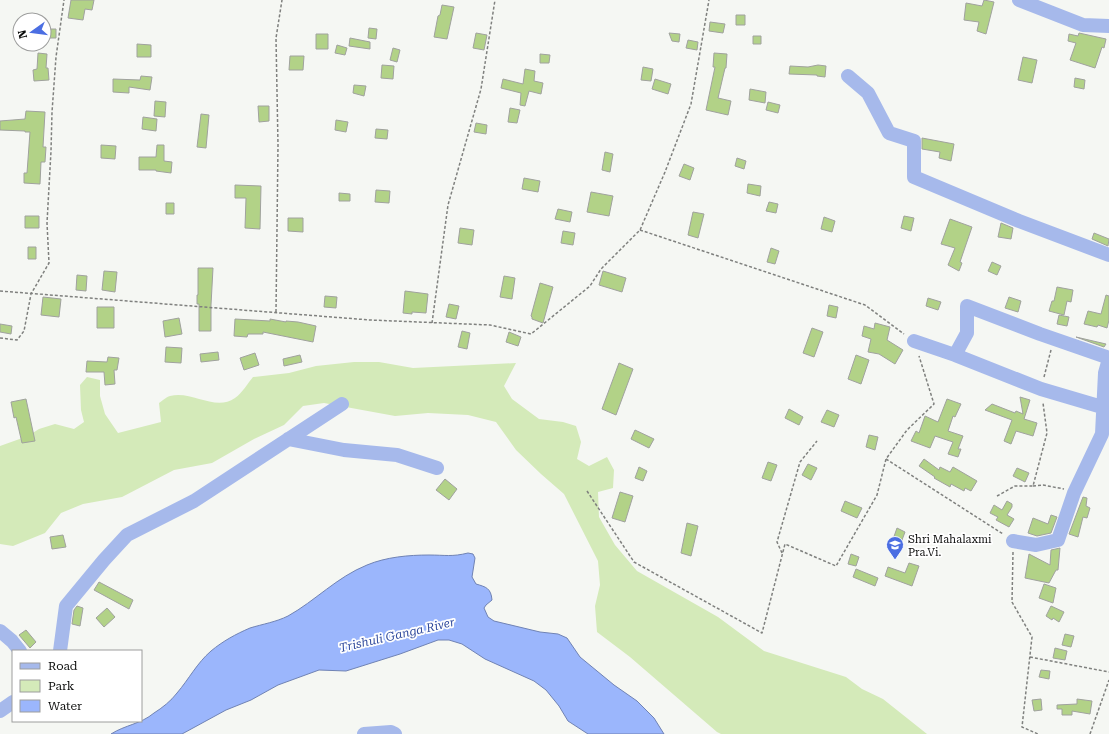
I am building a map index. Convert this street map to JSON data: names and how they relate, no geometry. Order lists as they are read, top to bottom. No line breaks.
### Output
{"water":["Trishuli Ganga River"],"places":{"school or university":["Shri Mahalaxmi Pra.Vi."]},"legend":["Road","Park","Water"],"north":"left"}
